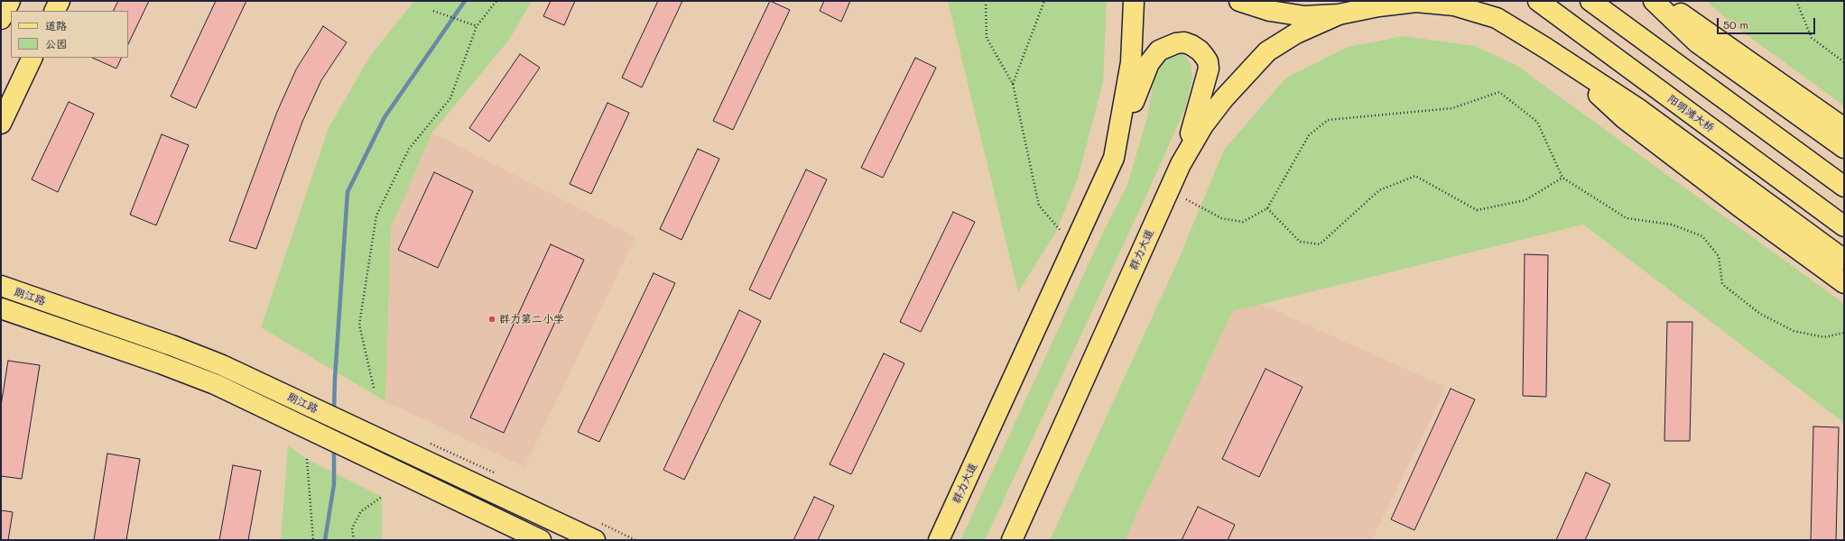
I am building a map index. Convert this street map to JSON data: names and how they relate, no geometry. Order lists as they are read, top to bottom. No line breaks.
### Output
{"streets":{"main road":["阳明滩大桥","群力大道","朗江路"]},"places":["群力第二小学"],"legend":["道路","公园"],"scale_bar":"50 m"}
